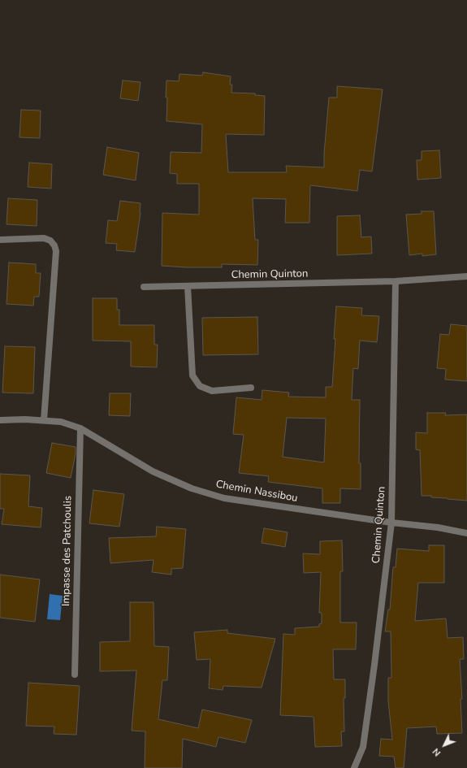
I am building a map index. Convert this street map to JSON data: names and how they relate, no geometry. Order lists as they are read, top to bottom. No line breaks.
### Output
{"streets":{"street":["Chemin Quinton","Chemin Nassibou","Impasse des Patchoulis"]},"crossings":[["Chemin Quinton","Chemin Nassibou"],["Chemin Nassibou","Impasse des Patchoulis"]],"north":"bottom left"}
